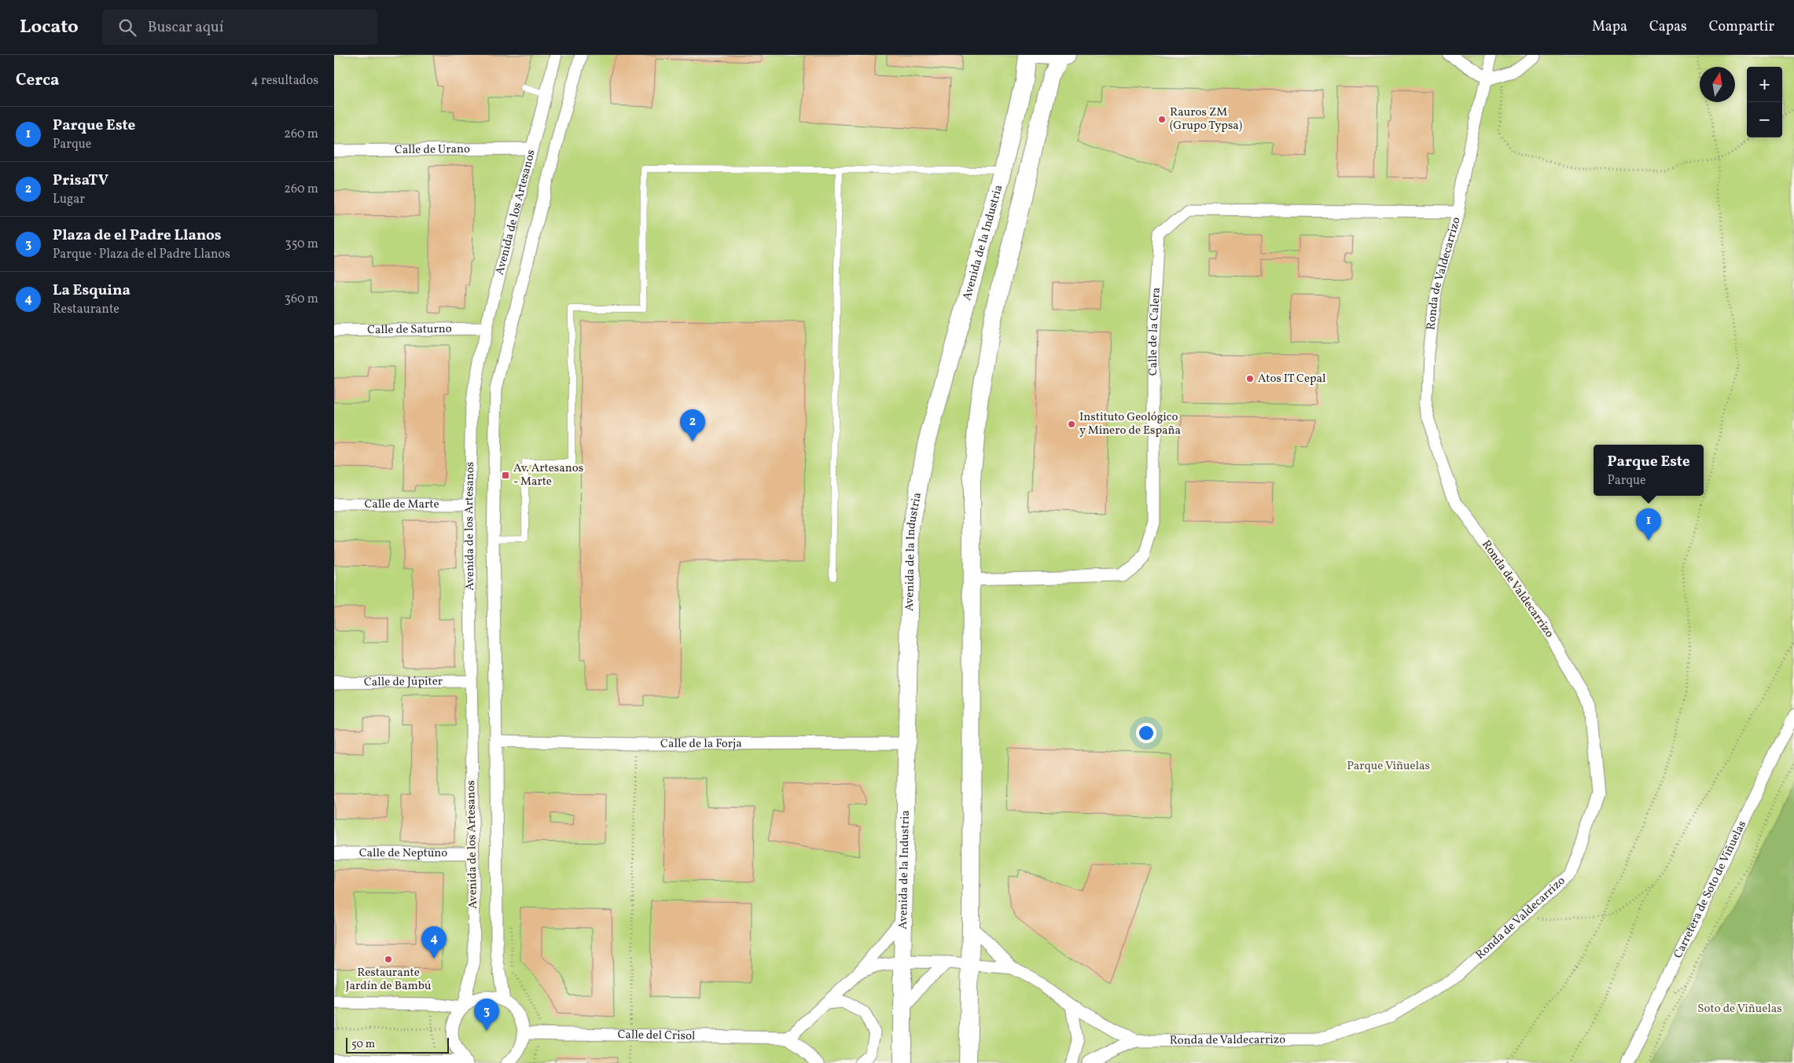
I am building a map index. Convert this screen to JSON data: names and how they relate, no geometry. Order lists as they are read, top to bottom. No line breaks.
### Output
{"streets":{"street":["Calle de Urano","Avenida de los Artesanos","Avenida de la Industria","Ronda de Valdecarrizo","Calle de Saturno","Calle de la Calera","Calle de Marte","Calle de Júpiter","Calle de la Forja","Calle de Neptuno","Carretera de Soto de Viñuelas","Calle del Crisol"]},"crossings":[["Calle de Urano","Avenida de los Artesanos"],["Avenida de los Artesanos","Calle de Saturno"],["Avenida de los Artesanos","Calle de Marte"],["Avenida de los Artesanos","Calle de Júpiter"],["Avenida de los Artesanos","Calle de la Forja"],["Avenida de los Artesanos","Calle de Neptuno"],["Avenida de la Industria","Calle de la Forja"],["Ronda de Valdecarrizo","Calle de la Calera"]],"parks":["Parque Viñuelas","Soto de Viñuelas"],"places":{"other":["Rauros ZM (Grupo Typsa)","Atos IT Cepal","Instituto Geológico y Minero de España","Restaurante Jardín de Bambú"],"transit":["Av. Artesanos - Marte"]},"scale_bar":"50 m","north":"top","page":{"header":"Locato","search":"Buscar aquí","nav":["Mapa","Capas","Compartir"],"heading":["Cerca","4 resultados"],"map_buttons":["+","−"],"list":[{"mark":"1","name":"Parque Este","note":"Parque","value":"260 m"},{"mark":"2","name":"PrisaTV","note":"Lugar","value":"260 m"},{"mark":"3","name":"Plaza de el Padre Llanos","note":"Parque · Plaza de el Padre Llanos","value":"350 m"},{"mark":"4","name":"La Esquina","note":"Restaurante","value":"360 m"}],"pins":["2","1","4","3"],"popup":["Parque Este","Parque"],"scale":"50 m"}}
